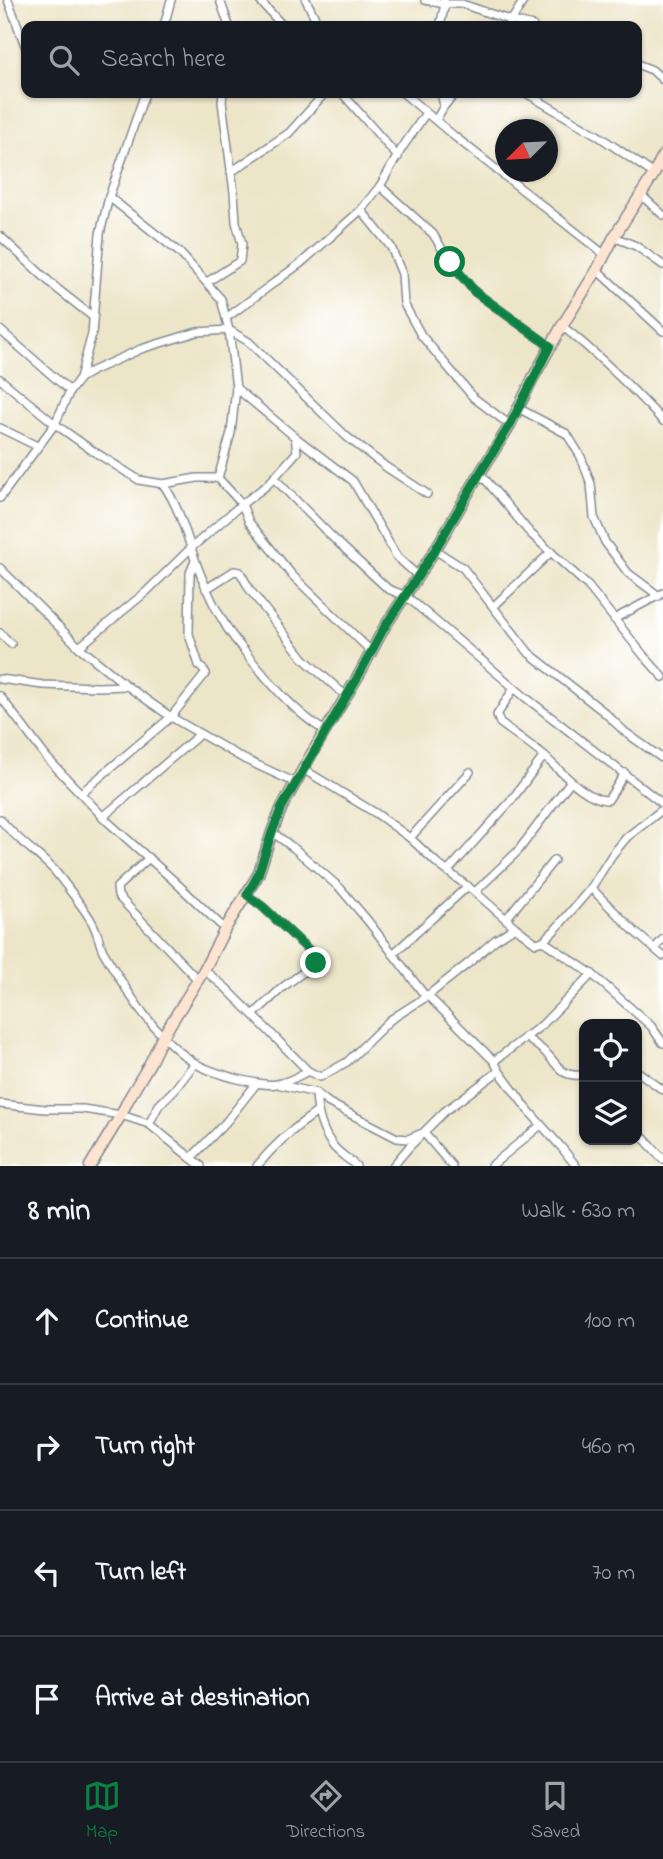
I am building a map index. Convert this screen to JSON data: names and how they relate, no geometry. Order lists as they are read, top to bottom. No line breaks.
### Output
{"north":"bottom left","page":{"search":"Search here","heading":["8 min","Walk · 630 m"],"list":[["Continue","100 m"],["Turn right","460 m"],["Turn left","70 m"],"Arrive at destination"],"nav":["Map","Directions","Saved"]}}
